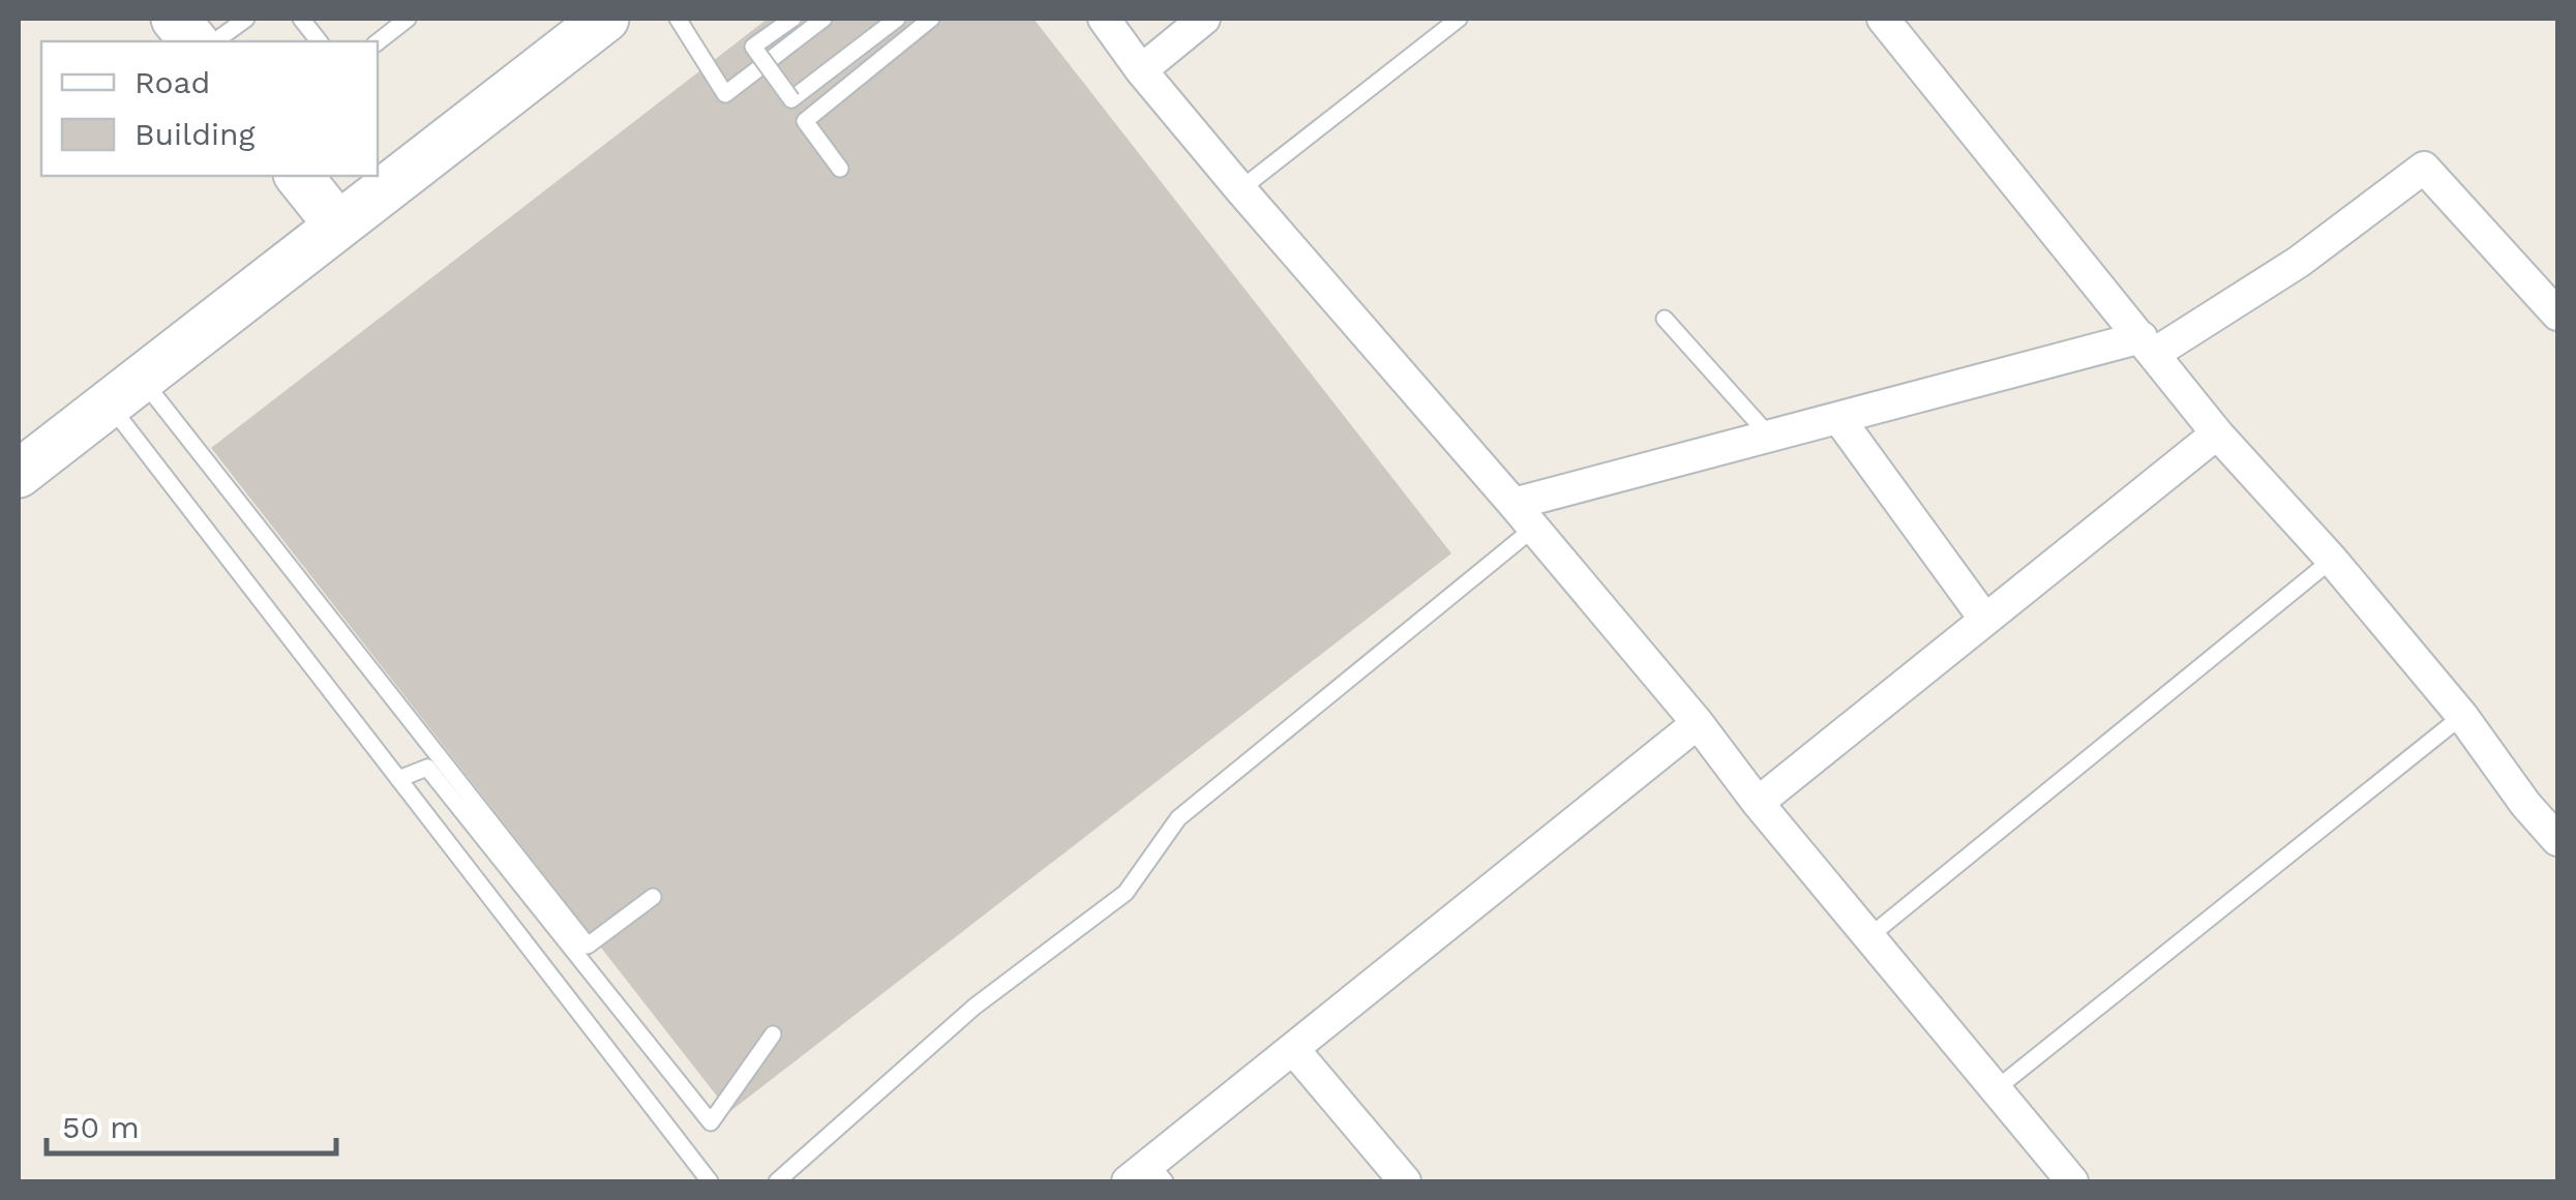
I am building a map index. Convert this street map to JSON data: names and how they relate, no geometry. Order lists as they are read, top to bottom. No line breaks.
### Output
{"legend":["Road","Building"],"scale_bar":"50 m"}
